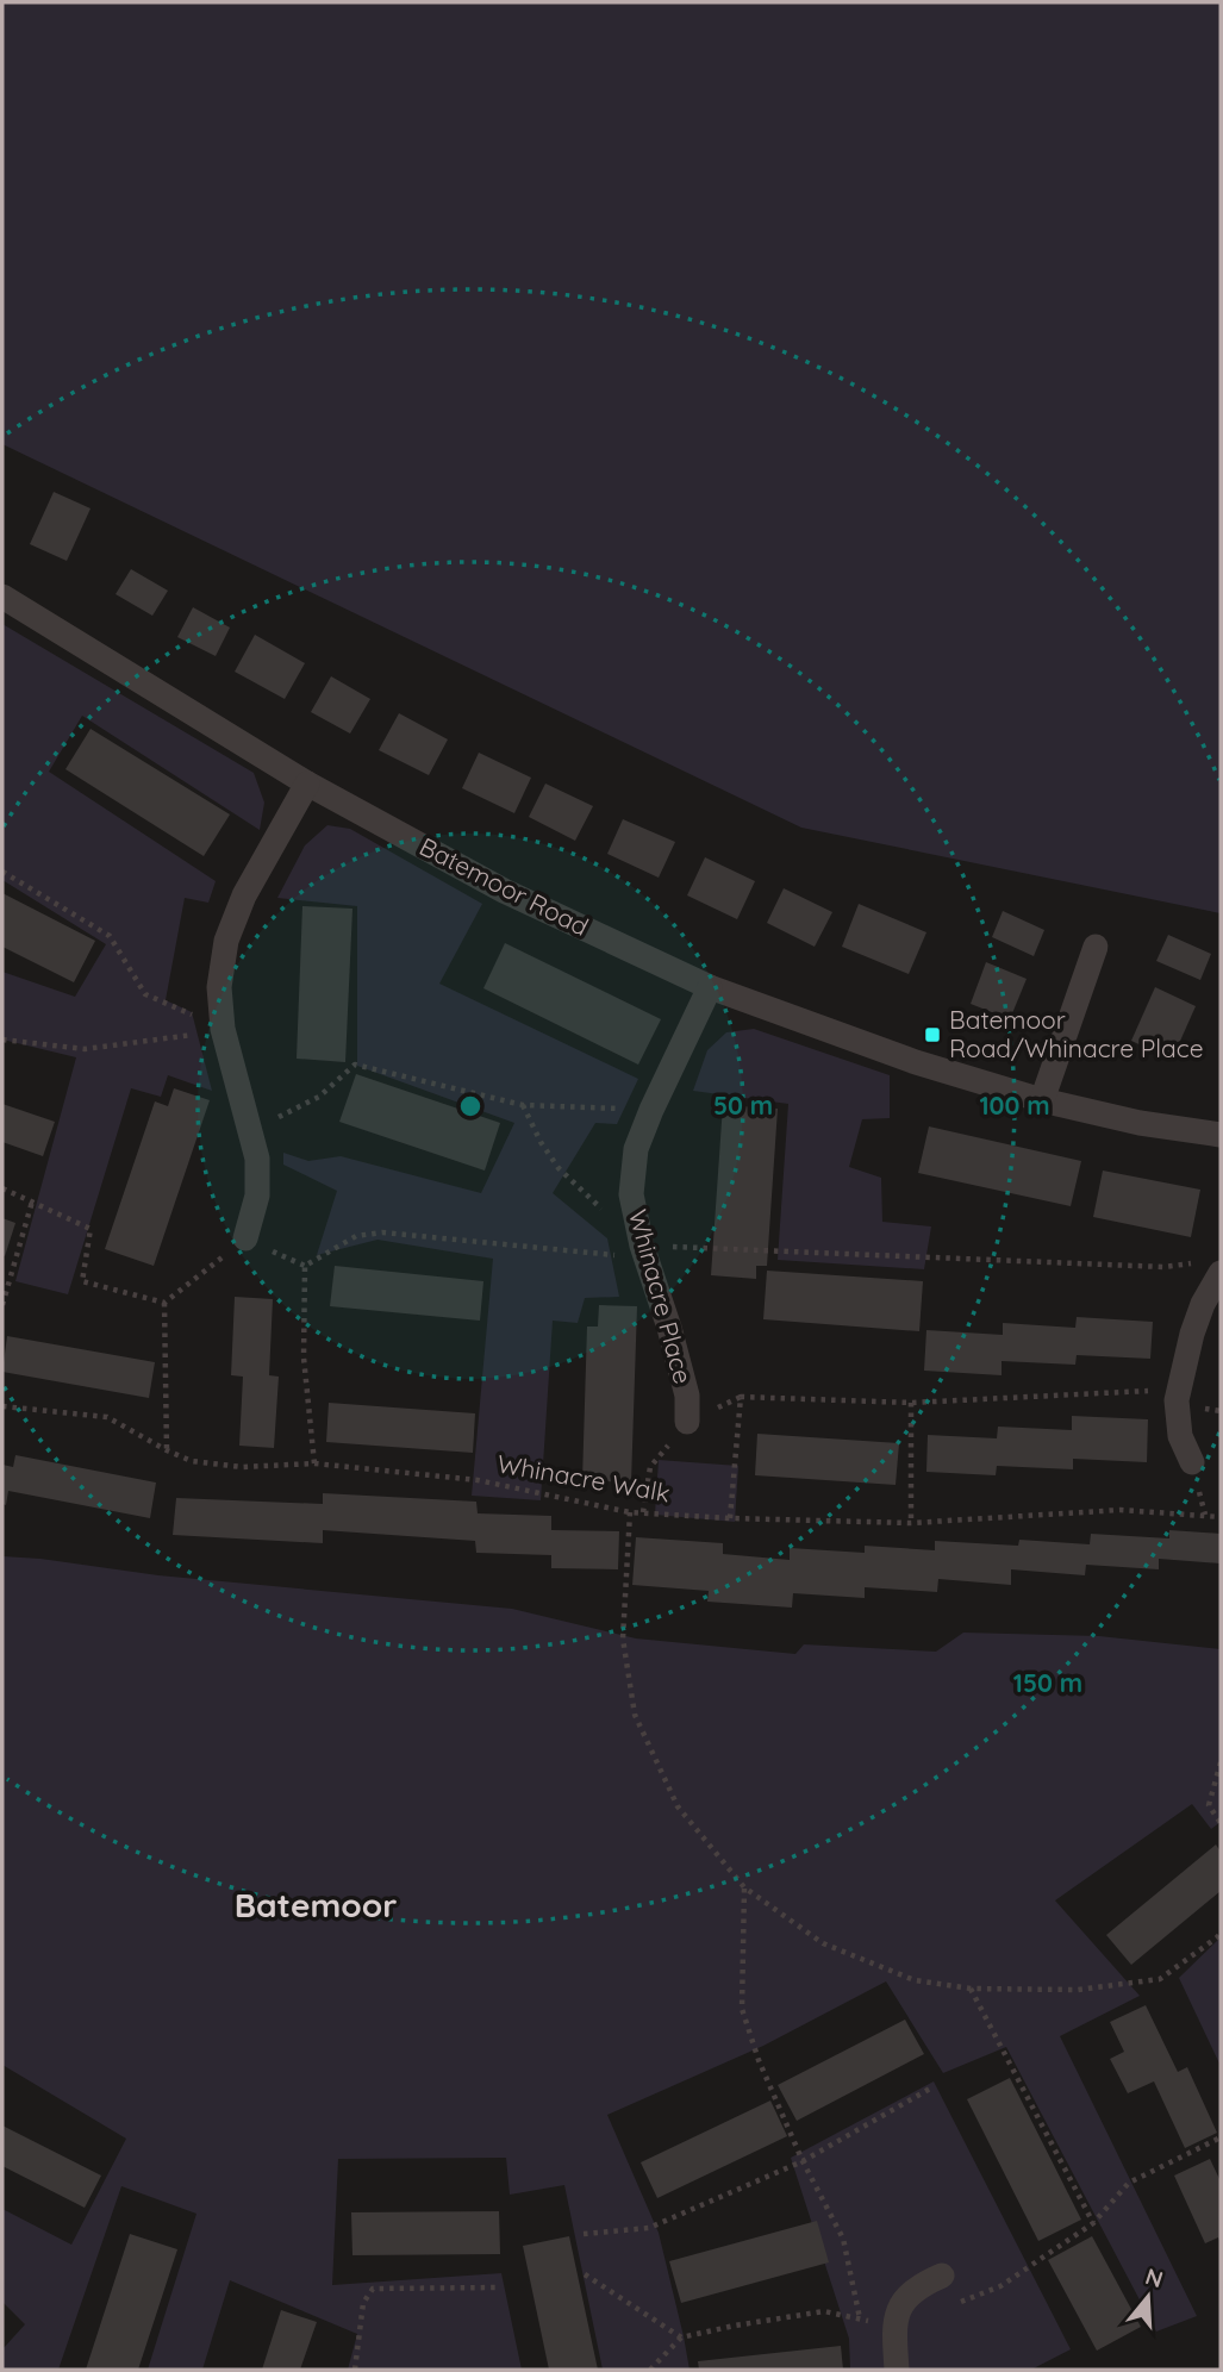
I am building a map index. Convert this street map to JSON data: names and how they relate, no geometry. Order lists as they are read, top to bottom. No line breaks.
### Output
{"streets":{"street":["Batemoor Road","Whinacre Place"],"path":["Whinacre Walk"]},"crossings":[["Batemoor Road","Whinacre Place"]],"districts":["Batemoor"],"places":{"transit":["Batemoor Road/Whinacre Place"]},"north":"top","rings":["50 m","100 m","150 m"]}
